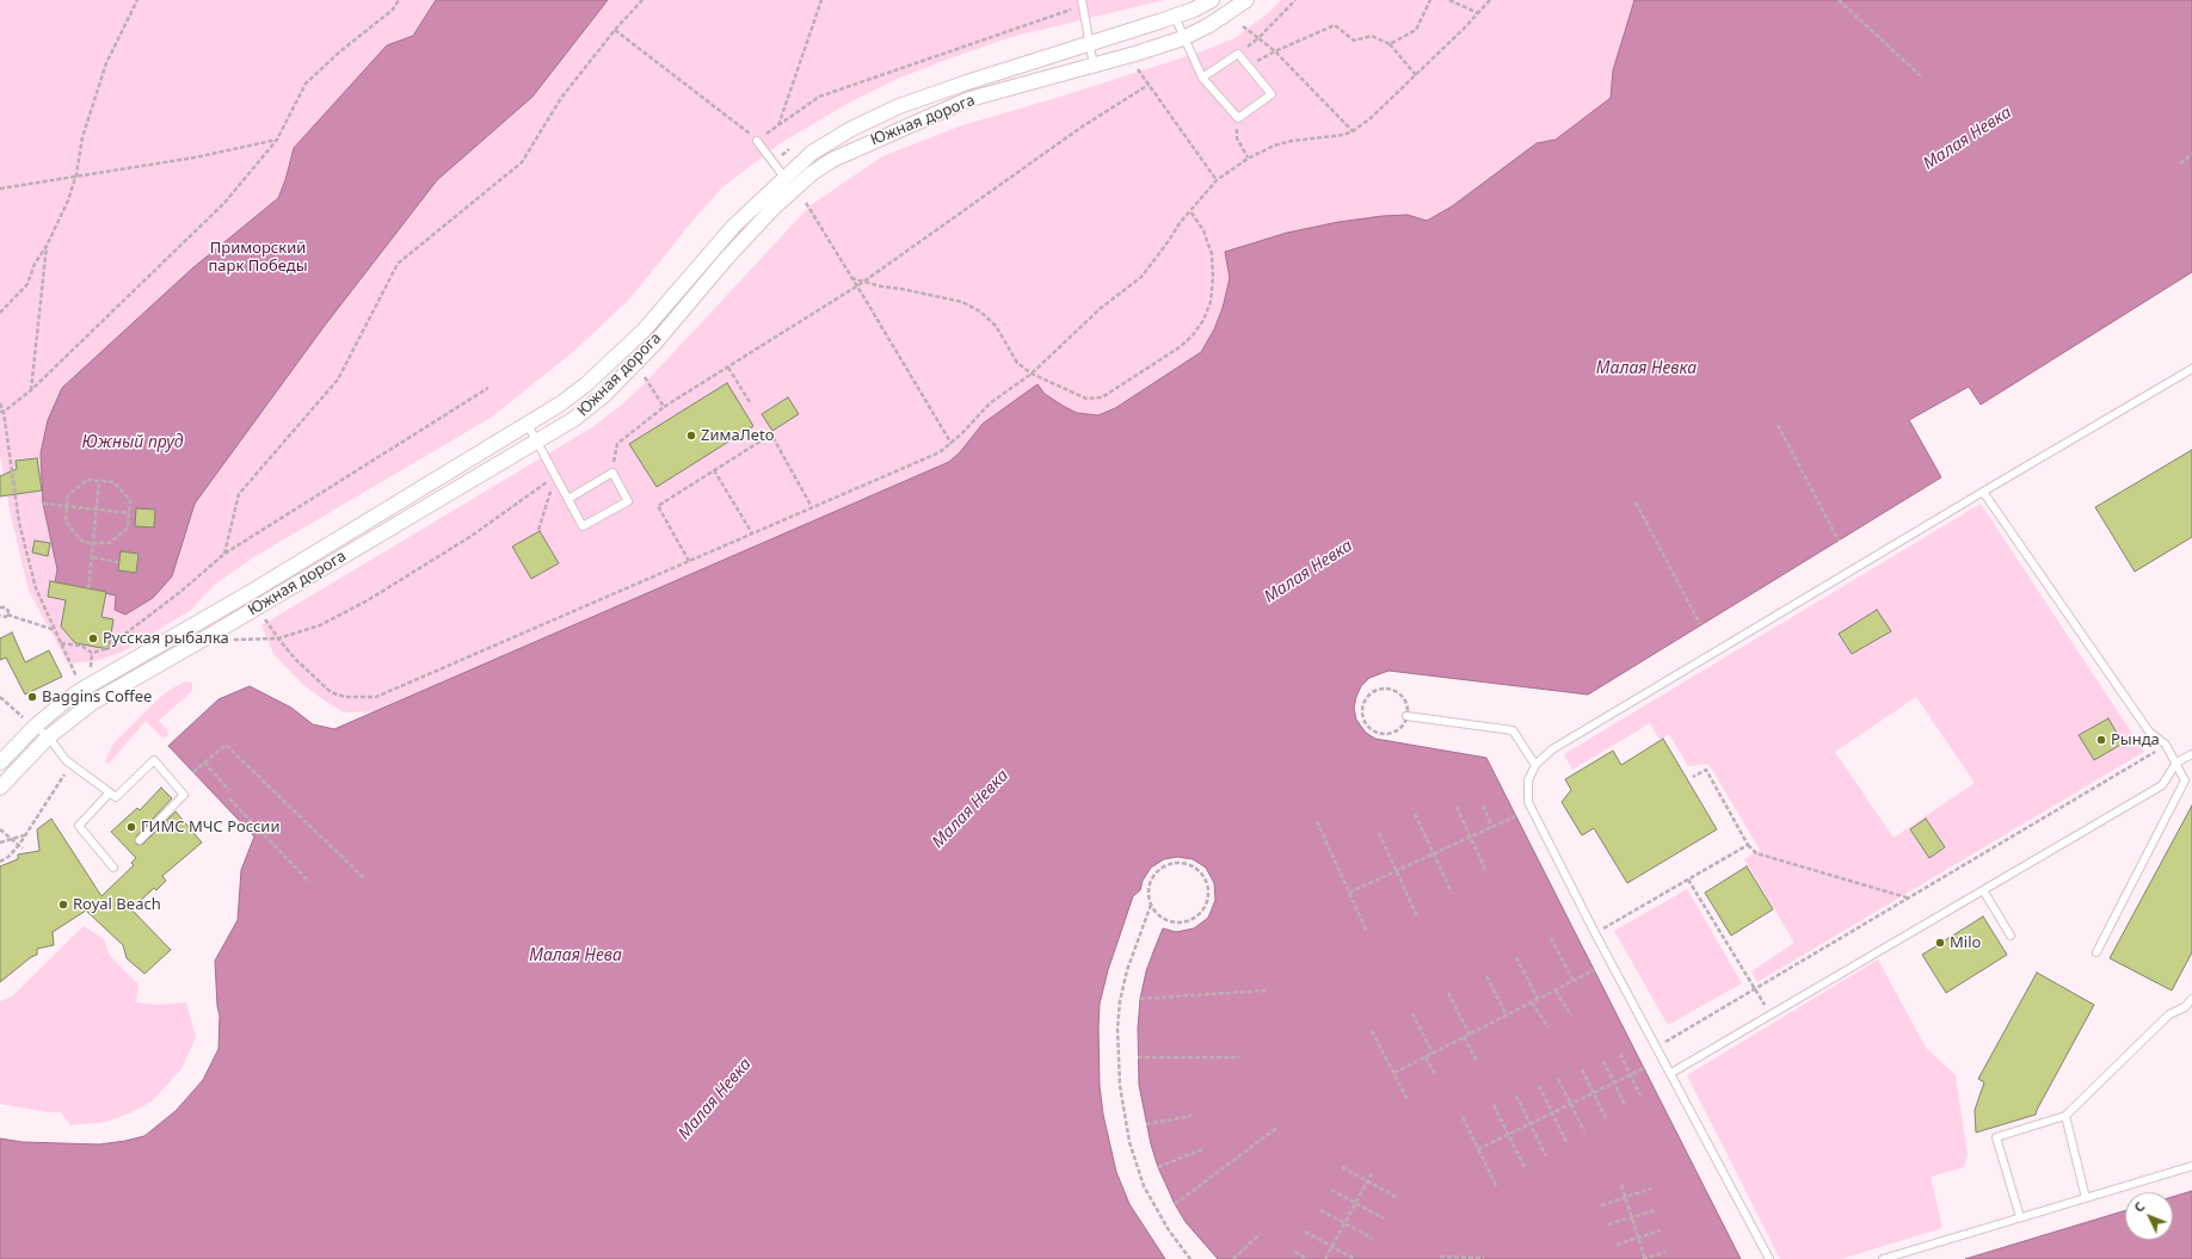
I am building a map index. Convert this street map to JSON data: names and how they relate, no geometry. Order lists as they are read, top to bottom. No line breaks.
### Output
{"streets":{"street":["Южная дорога"]},"water":["Малая Невка","Южный пруд","Малая Нева"],"parks":["Приморский парк Победы"],"places":["ZимаЛеtо","Русская рыбалка","Baggins Coffee","Рында","ГИМС МЧС России","Royal Beach","Milo"],"north":"top left"}
